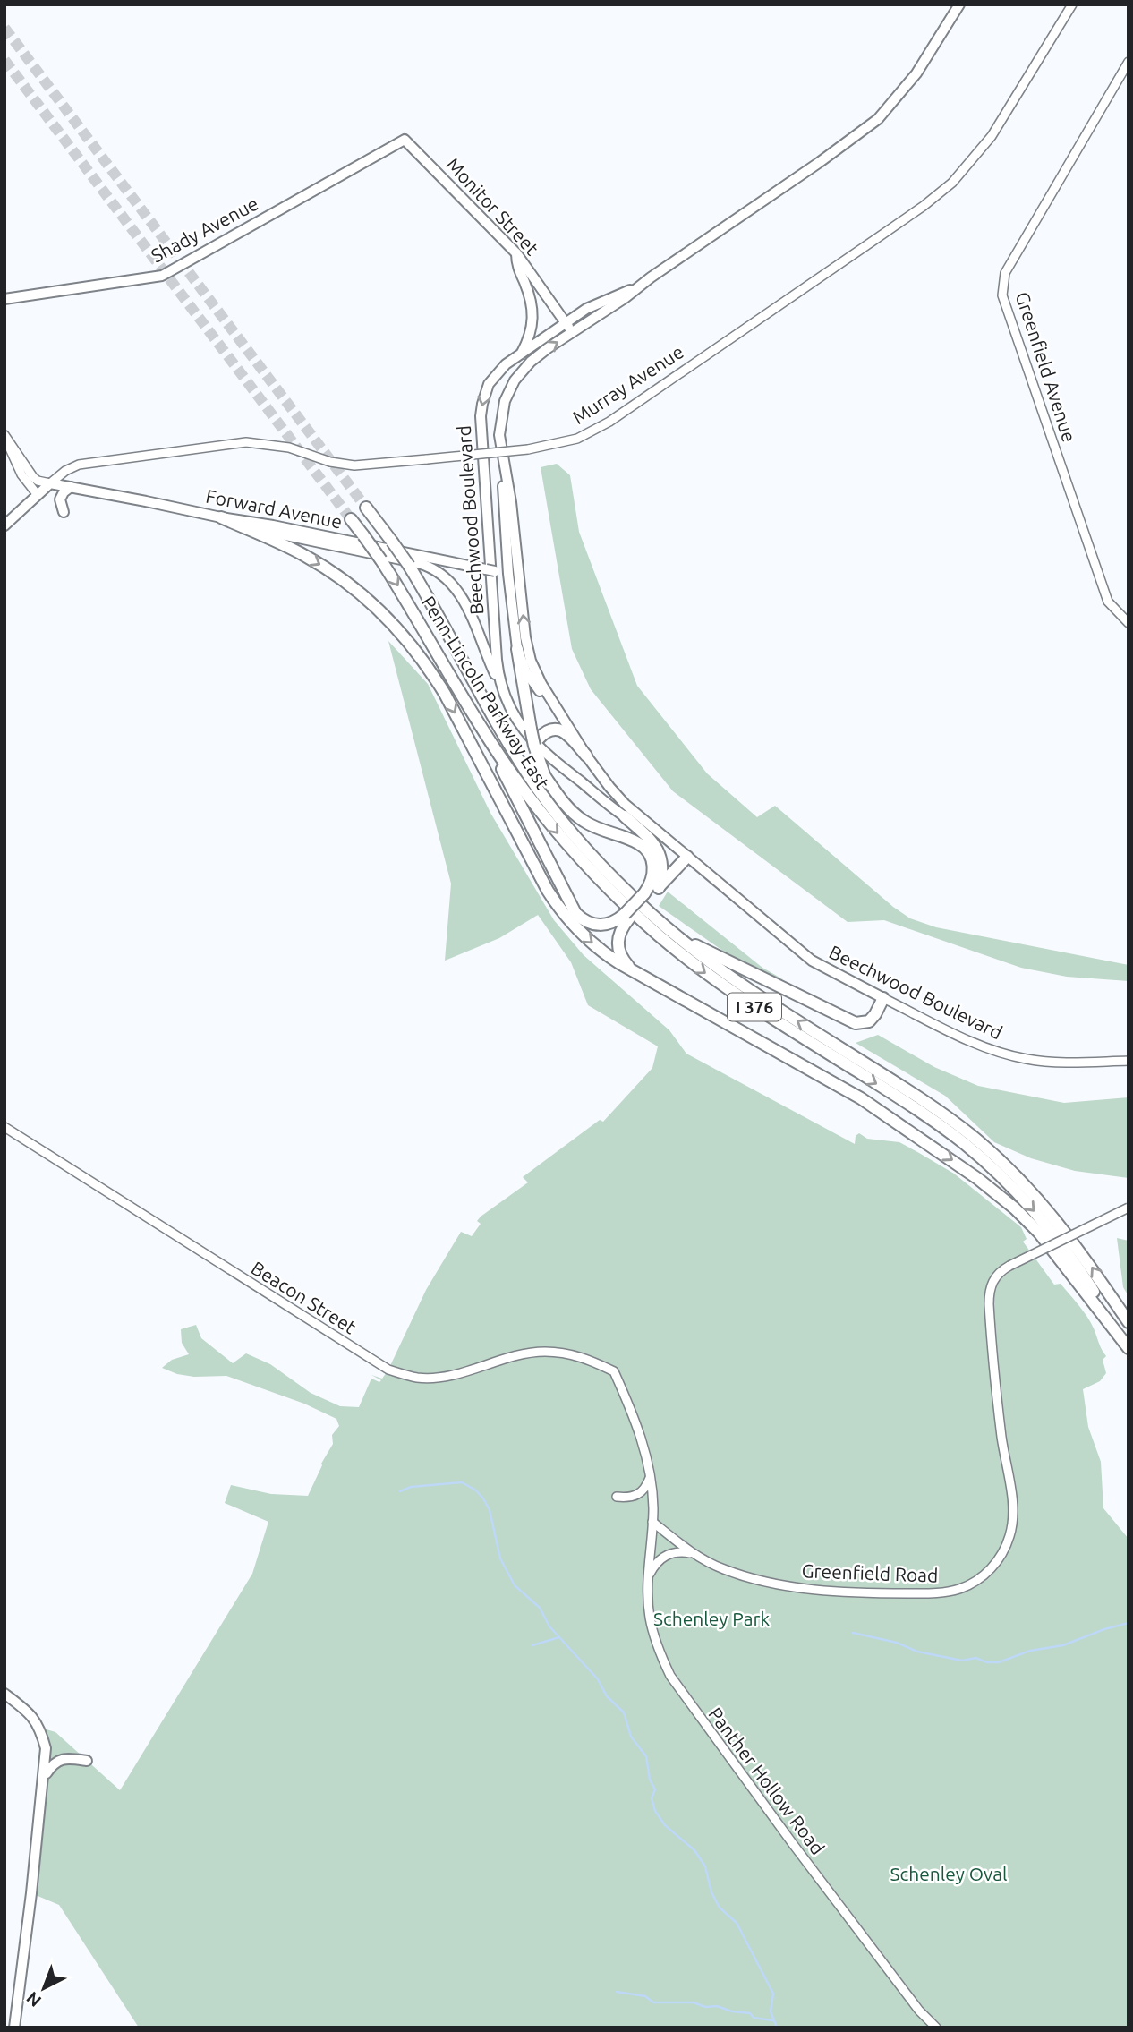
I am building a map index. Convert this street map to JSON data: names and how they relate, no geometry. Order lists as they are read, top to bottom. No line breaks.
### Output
{"streets":{"highway":["Penn-Lincoln Parkway East","I 376"],"main road":["Monitor Street","Shady Avenue","Greenfield Avenue","Murray Avenue","Forward Avenue","Beechwood Boulevard","Beacon Street","Greenfield Road","Panther Hollow Road"]},"crossings":[["Monitor Street","Shady Avenue"],["Monitor Street","Beechwood Boulevard"],["Murray Avenue","Forward Avenue"],["Beacon Street","Panther Hollow Road"],["Greenfield Road","Panther Hollow Road"]],"parks":["Schenley Park","Schenley Oval"],"north":"bottom left"}
